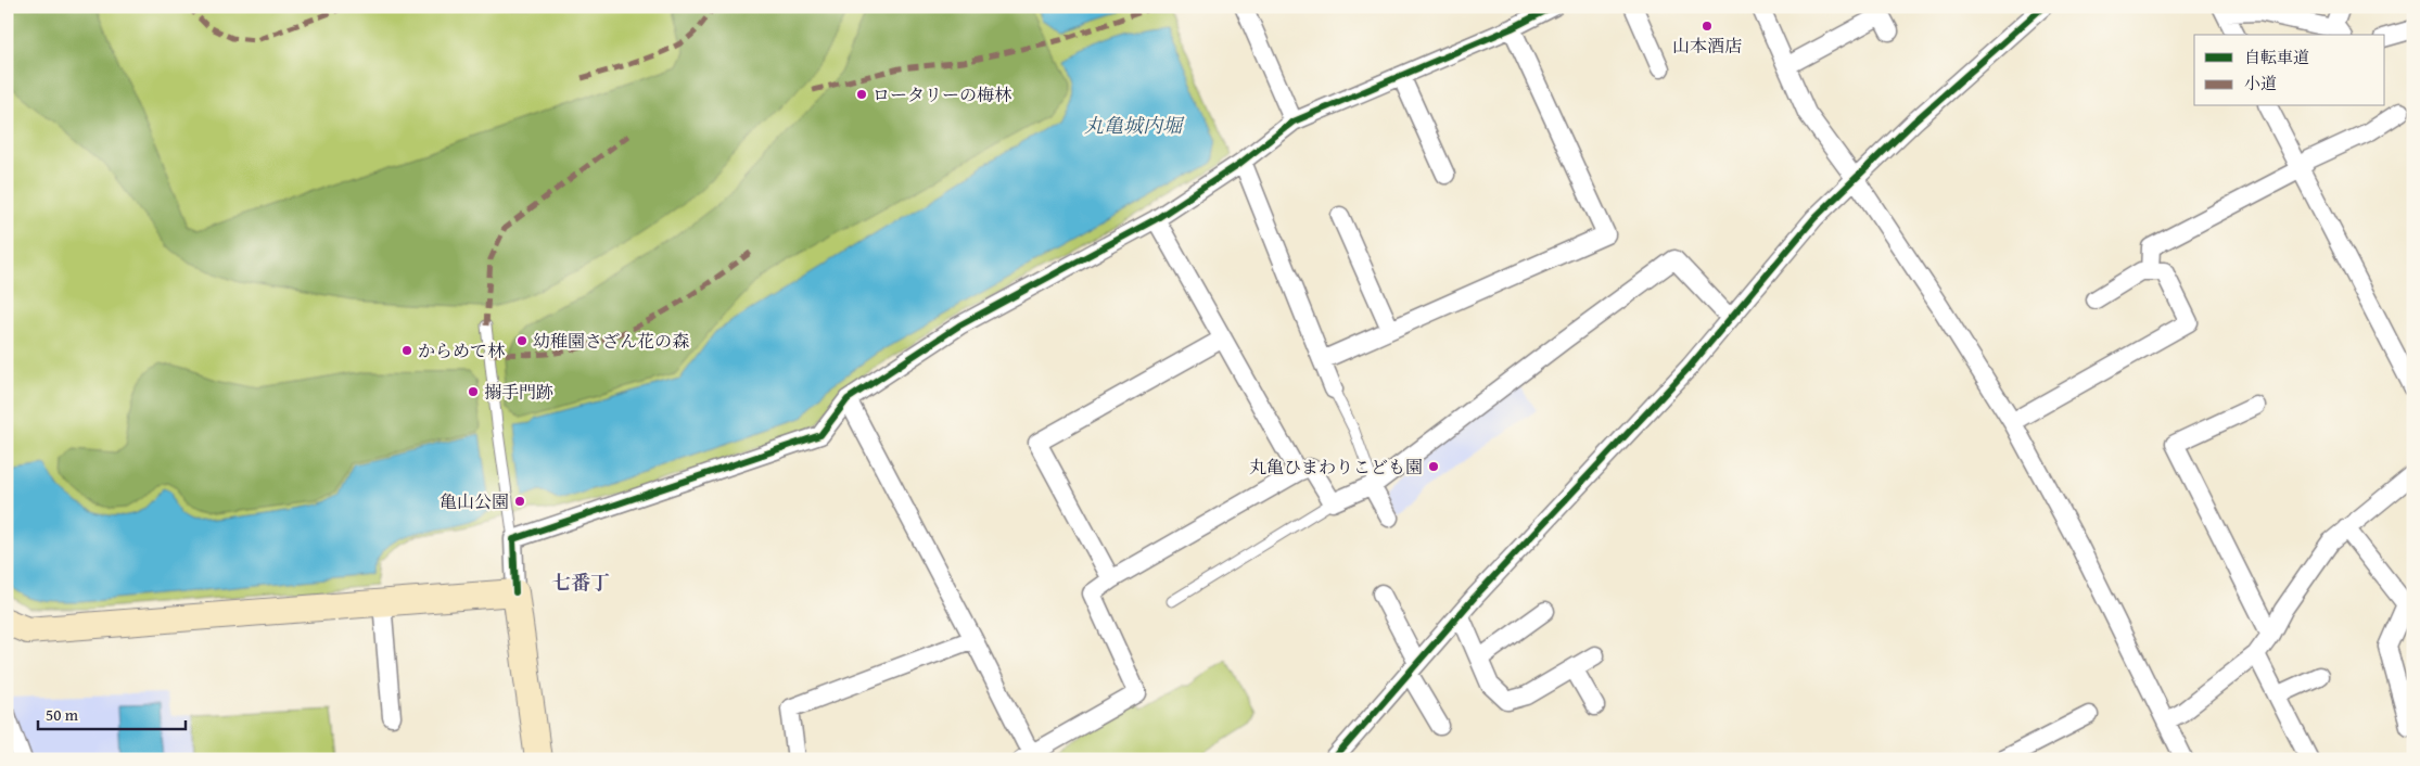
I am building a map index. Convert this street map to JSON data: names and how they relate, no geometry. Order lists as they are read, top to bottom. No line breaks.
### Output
{"districts":["七番丁"],"water":["丸亀城内堀"],"places":["山本酒店","ロータリーの梅林","幼稚園さざん花の森","からめて林","搦手門跡","丸亀ひまわりこども園","亀山公園"],"legend":["自転車道","小道"],"scale_bar":"50 m"}
